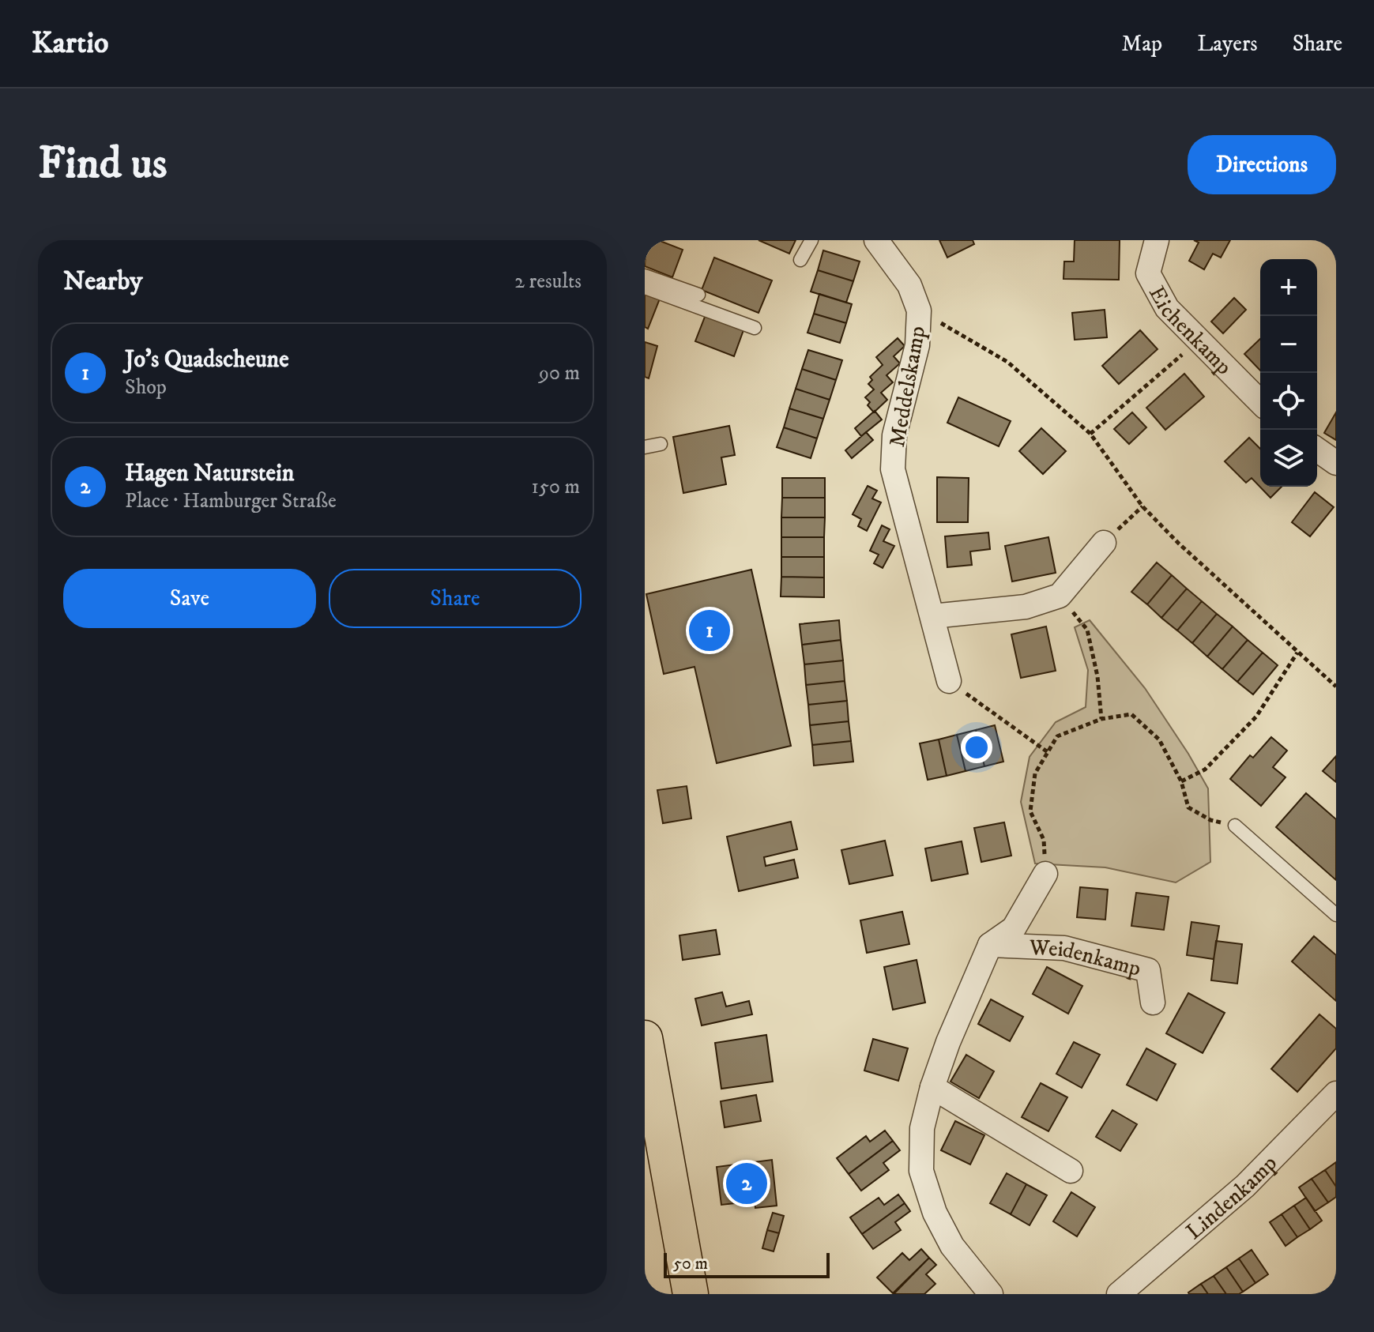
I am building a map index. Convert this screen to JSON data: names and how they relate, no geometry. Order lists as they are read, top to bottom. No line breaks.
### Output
{"streets":{"street":["Eichenkamp","Meddelskamp","Weidenkamp","Lindenkamp"]},"scale_bar":"50 m","page":{"header":"Kartio","nav":["Map","Layers","Share"],"buttons":["Directions",["Save","Share"]],"title":"Find us","heading":["Nearby","2 results"],"map_buttons":["+","−"],"list":[{"mark":"1","name":"Jo's Quadscheune","note":"Shop","value":"90 m"},{"mark":"2","name":"Hagen Naturstein","note":"Place · Hamburger Straße","value":"150 m"}],"pins":["1","2"],"scale":"50 m"}}
